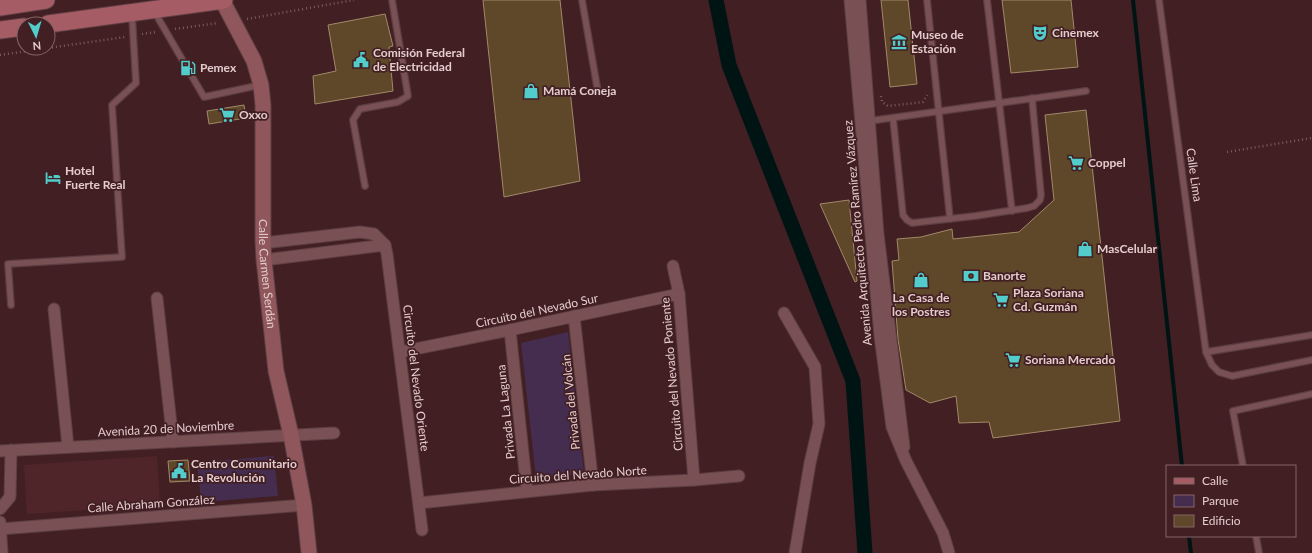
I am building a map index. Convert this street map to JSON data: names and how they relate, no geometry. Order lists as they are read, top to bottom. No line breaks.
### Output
{"streets":{"street":["Avenida Arquitecto Pedro Ramírez Vázquez","Calle Carmen Serdán","Circuito del Nevado Sur","Circuito del Nevado Poniente","Circuito del Nevado Oriente","Privada del Volcán","Privada La Laguna","Avenida 20 de Noviembre","Circuito del Nevado Norte","Calle Abraham González"],"lane":["Calle Lima"]},"crossings":[["Calle Carmen Serdán","Avenida 20 de Noviembre"],["Calle Carmen Serdán","Calle Abraham González"],["Circuito del Nevado Sur","Circuito del Nevado Poniente"],["Circuito del Nevado Sur","Circuito del Nevado Oriente"],["Circuito del Nevado Sur","Privada del Volcán"],["Circuito del Nevado Sur","Privada La Laguna"],["Circuito del Nevado Poniente","Circuito del Nevado Norte"],["Circuito del Nevado Oriente","Circuito del Nevado Norte"],["Privada del Volcán","Circuito del Nevado Norte"],["Privada La Laguna","Circuito del Nevado Norte"]],"places":{"theatre":["Cinemex"],"museum":["Museo de Estación"],"public building":["Comisión Federal de Electricidad","Centro Comunitario La Revolución"],"fuel station":["Pemex"],"shop":["Mamá Coneja","MasCelular","La Casa de los Postres"],"supermarket":["Oxxo","Coppel","Plaza Soriana Cd. Guzmán","Soriana Mercado"],"hotel":["Hotel Fuerte Real"],"bank":["Banorte"]},"legend":["Calle","Parque","Edificio"],"north":"bottom"}
